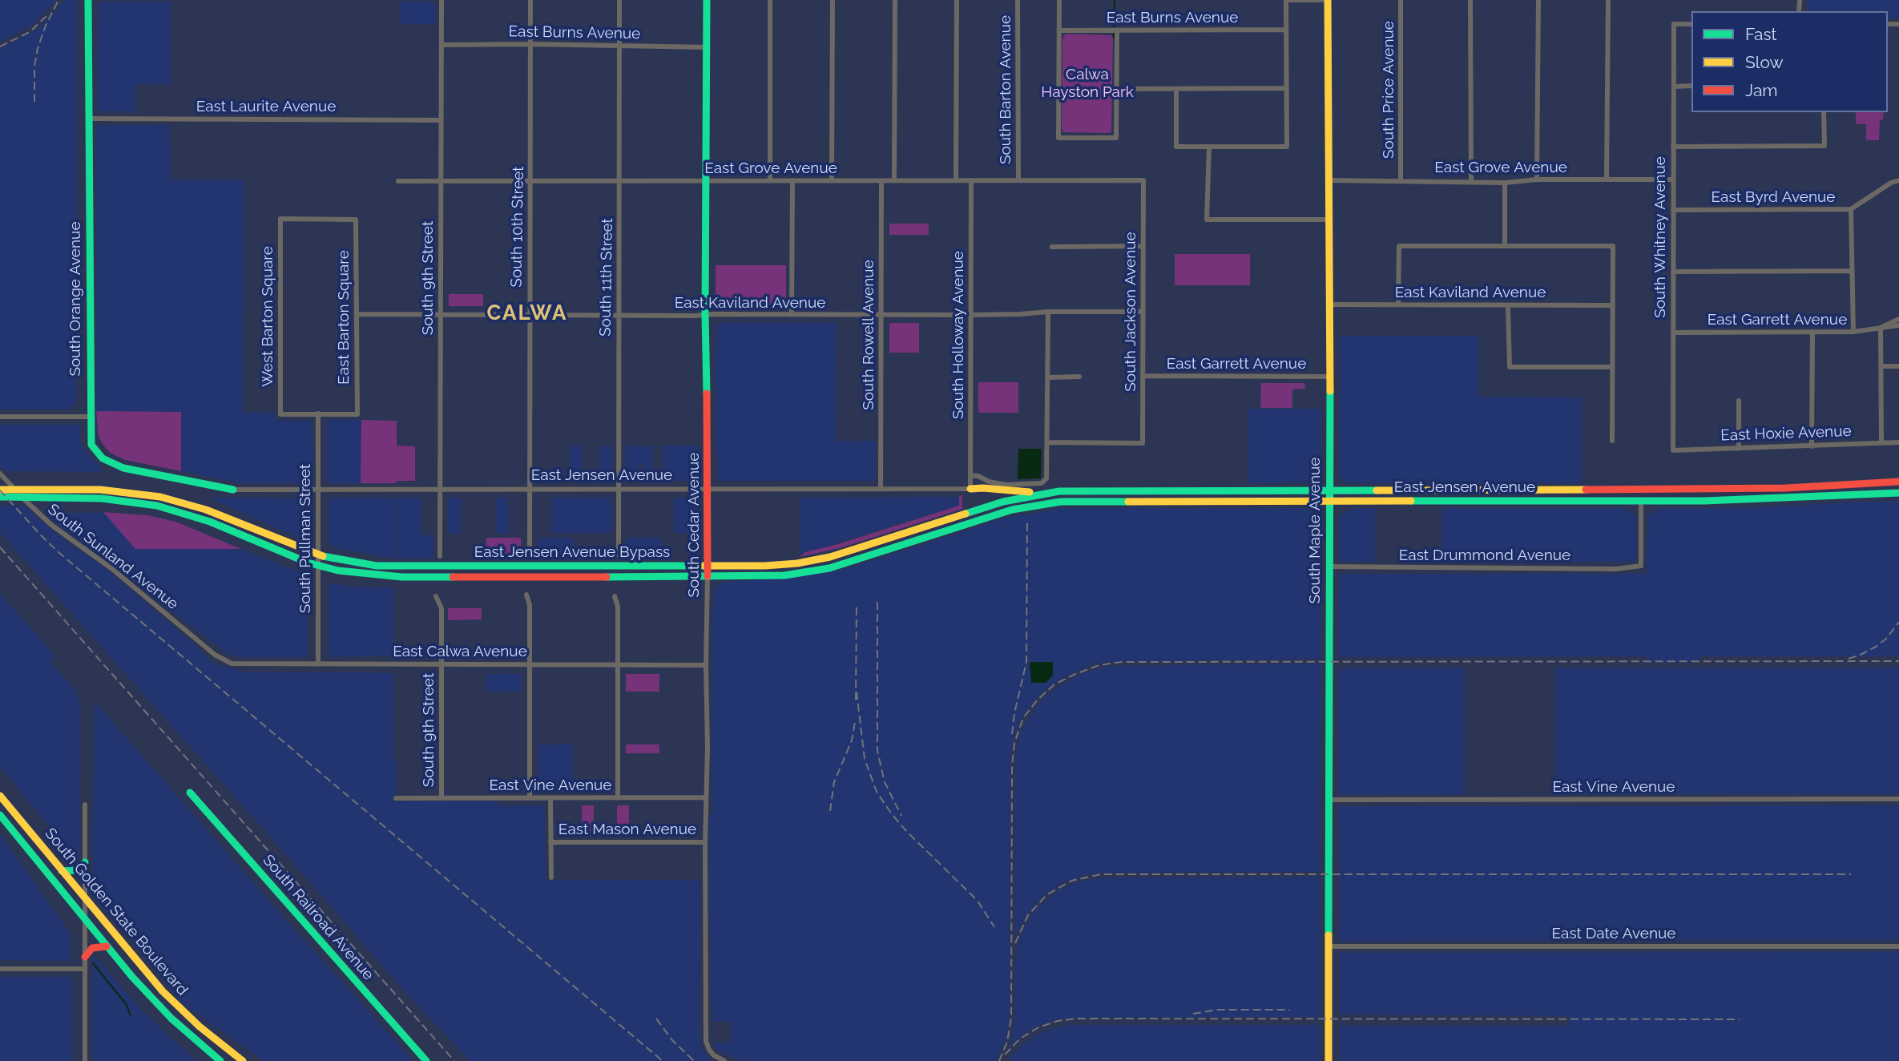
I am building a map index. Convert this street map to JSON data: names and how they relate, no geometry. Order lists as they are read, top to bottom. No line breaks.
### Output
{"streets":{"main road":["South Orange Avenue","East Jensen Avenue","South Cedar Avenue","South Maple Avenue","East Jensen Avenue Bypass","South Golden State Boulevard","South Railroad Avenue"],"street":["East Burns Avenue","South Barton Avenue","South Price Avenue","East Laurite Avenue","East Grove Avenue","East Byrd Avenue","South 10th Street","South Whitney Avenue","South 11th Street","South 9th Street","East Kaviland Avenue","South Jackson Avenue","West Barton Square","East Barton Square","East Garrett Avenue","South Rowell Avenue","South Holloway Avenue","East Hoxie Avenue","South Pullman Street","East Drummond Avenue","South Sunland Avenue","East Calwa Avenue","East Vine Avenue","East Mason Avenue","East Date Avenue"]},"crossings":[["East Burns Avenue","South 10th Street"],["East Burns Avenue","South 11th Street"],["East Burns Avenue","South 9th Street"],["East Burns Avenue","South Cedar Avenue"],["South Barton Avenue","East Grove Avenue"],["South Price Avenue","East Grove Avenue"],["East Laurite Avenue","South 9th Street"],["East Laurite Avenue","South Orange Avenue"],["East Grove Avenue","South 10th Street"],["East Grove Avenue","South Whitney Avenue"],["East Grove Avenue","South 11th Street"],["East Grove Avenue","South 9th Street"],["East Grove Avenue","South Jackson Avenue"],["East Grove Avenue","South Rowell Avenue"],["East Grove Avenue","South Holloway Avenue"],["East Grove Avenue","South Cedar Avenue"],["East Grove Avenue","South Maple Avenue"],["East Byrd Avenue","South Whitney Avenue"],["South 10th Street","East Kaviland Avenue"],["South 10th Street","East Jensen Avenue"],["South Whitney Avenue","East Garrett Avenue"],["South Whitney Avenue","East Hoxie Avenue"],["South 11th Street","East Kaviland Avenue"],["South 11th Street","East Jensen Avenue"],["South 9th Street","East Kaviland Avenue"],["South 9th Street","East Jensen Avenue"],["South 9th Street","East Calwa Avenue"],["South 9th Street","East Vine Avenue"],["East Kaviland Avenue","South Jackson Avenue"],["East Kaviland Avenue","East Barton Square"],["East Kaviland Avenue","South Rowell Avenue"],["East Kaviland Avenue","South Holloway Avenue"],["East Kaviland Avenue","South Cedar Avenue"],["East Kaviland Avenue","South Maple Avenue"],["South Orange Avenue","East Jensen Avenue"],["South Jackson Avenue","East Garrett Avenue"],["West Barton Square","East Barton Square"],["West Barton Square","South Pullman Street"],["East Barton Square","South Pullman Street"],["East Garrett Avenue","South Maple Avenue"],["South Rowell Avenue","East Jensen Avenue"],["South Holloway Avenue","East Jensen Avenue"],["East Jensen Avenue","South Cedar Avenue"],["East Jensen Avenue","South Maple Avenue"],["East Jensen Avenue","South Pullman Street"],["East Jensen Avenue","East Jensen Avenue Bypass"],["East Jensen Avenue","East Drummond Avenue"],["South Cedar Avenue","East Jensen Avenue Bypass"],["South Cedar Avenue","East Calwa Avenue"],["South Cedar Avenue","East Vine Avenue"],["South Cedar Avenue","East Mason Avenue"],["South Maple Avenue","East Drummond Avenue"],["South Maple Avenue","East Vine Avenue"],["South Maple Avenue","East Date Avenue"],["South Pullman Street","East Jensen Avenue Bypass"],["South Pullman Street","East Calwa Avenue"],["South Sunland Avenue","East Calwa Avenue"]],"districts":["CALWA"],"parks":["Calwa Hayston Park"],"legend":["Fast","Slow","Jam"]}
